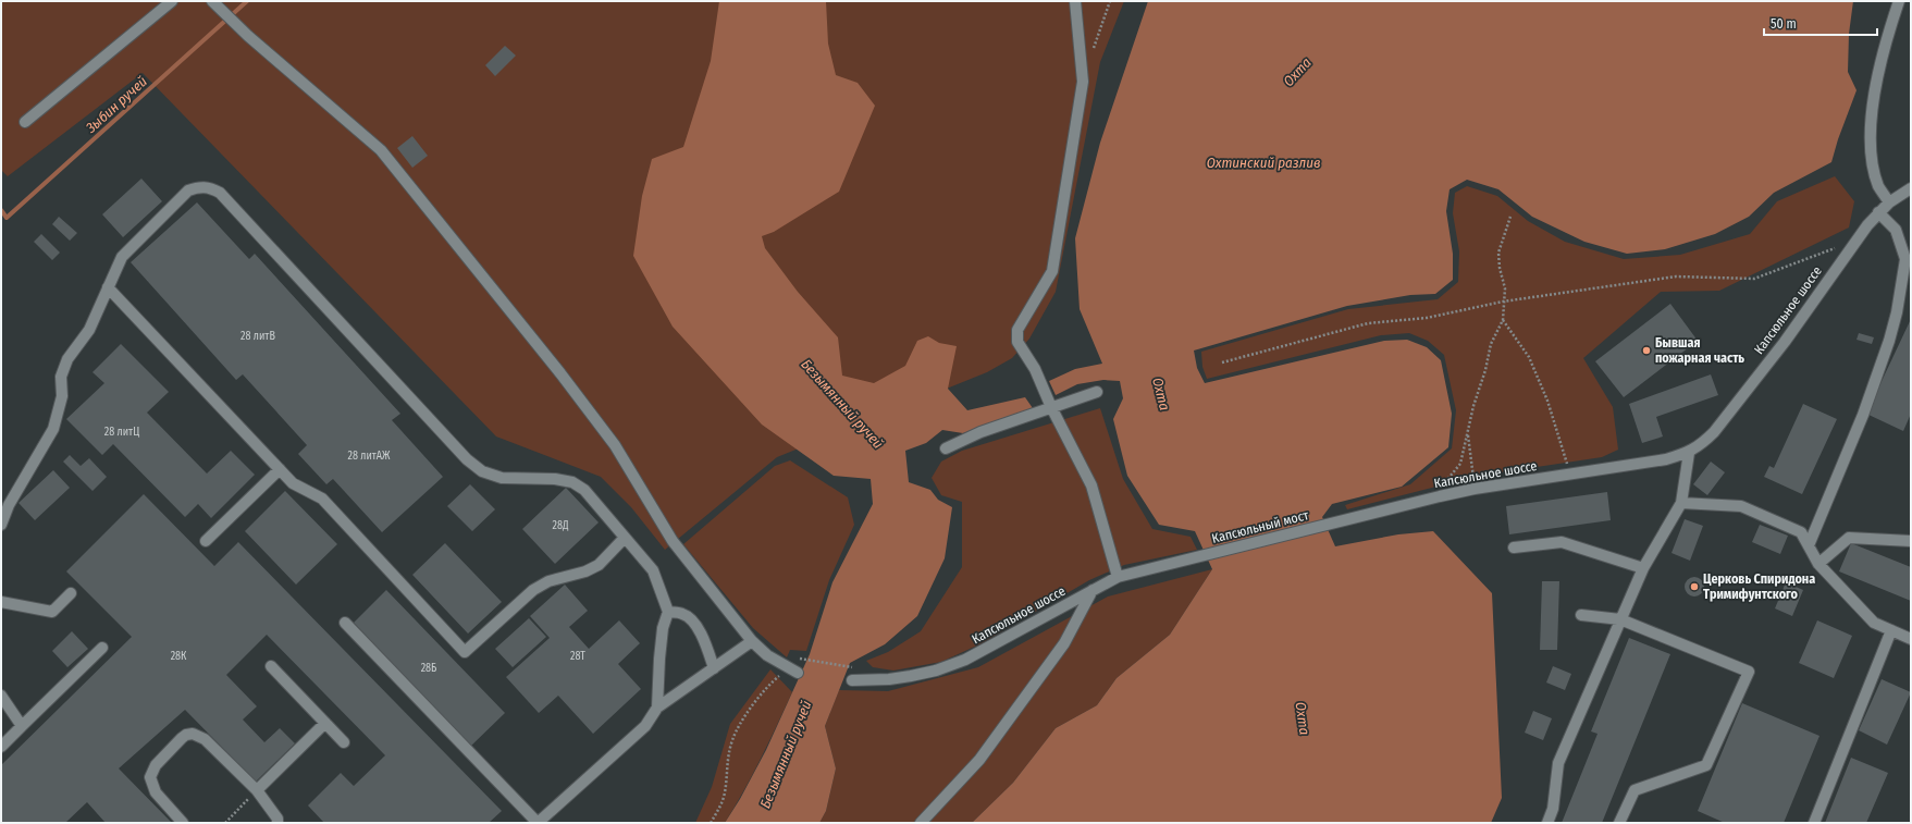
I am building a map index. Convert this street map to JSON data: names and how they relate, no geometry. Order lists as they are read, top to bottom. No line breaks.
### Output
{"streets":{"street":["Капсюльное шоссе","Капсюльный мост"]},"crossings":[["Капсюльное шоссе","Капсюльный мост"]],"water":["Охта","Зыбин ручей","Охтинский разлив","Безымянный ручей"],"places":["Бывшая пожарная часть","Церковь Спиридона Тримифунтского"],"house_numbers":["28 литВ","28 литЦ","28 литАЖ","28Д","28К","28Т","28Б"],"scale_bar":"50 m"}
